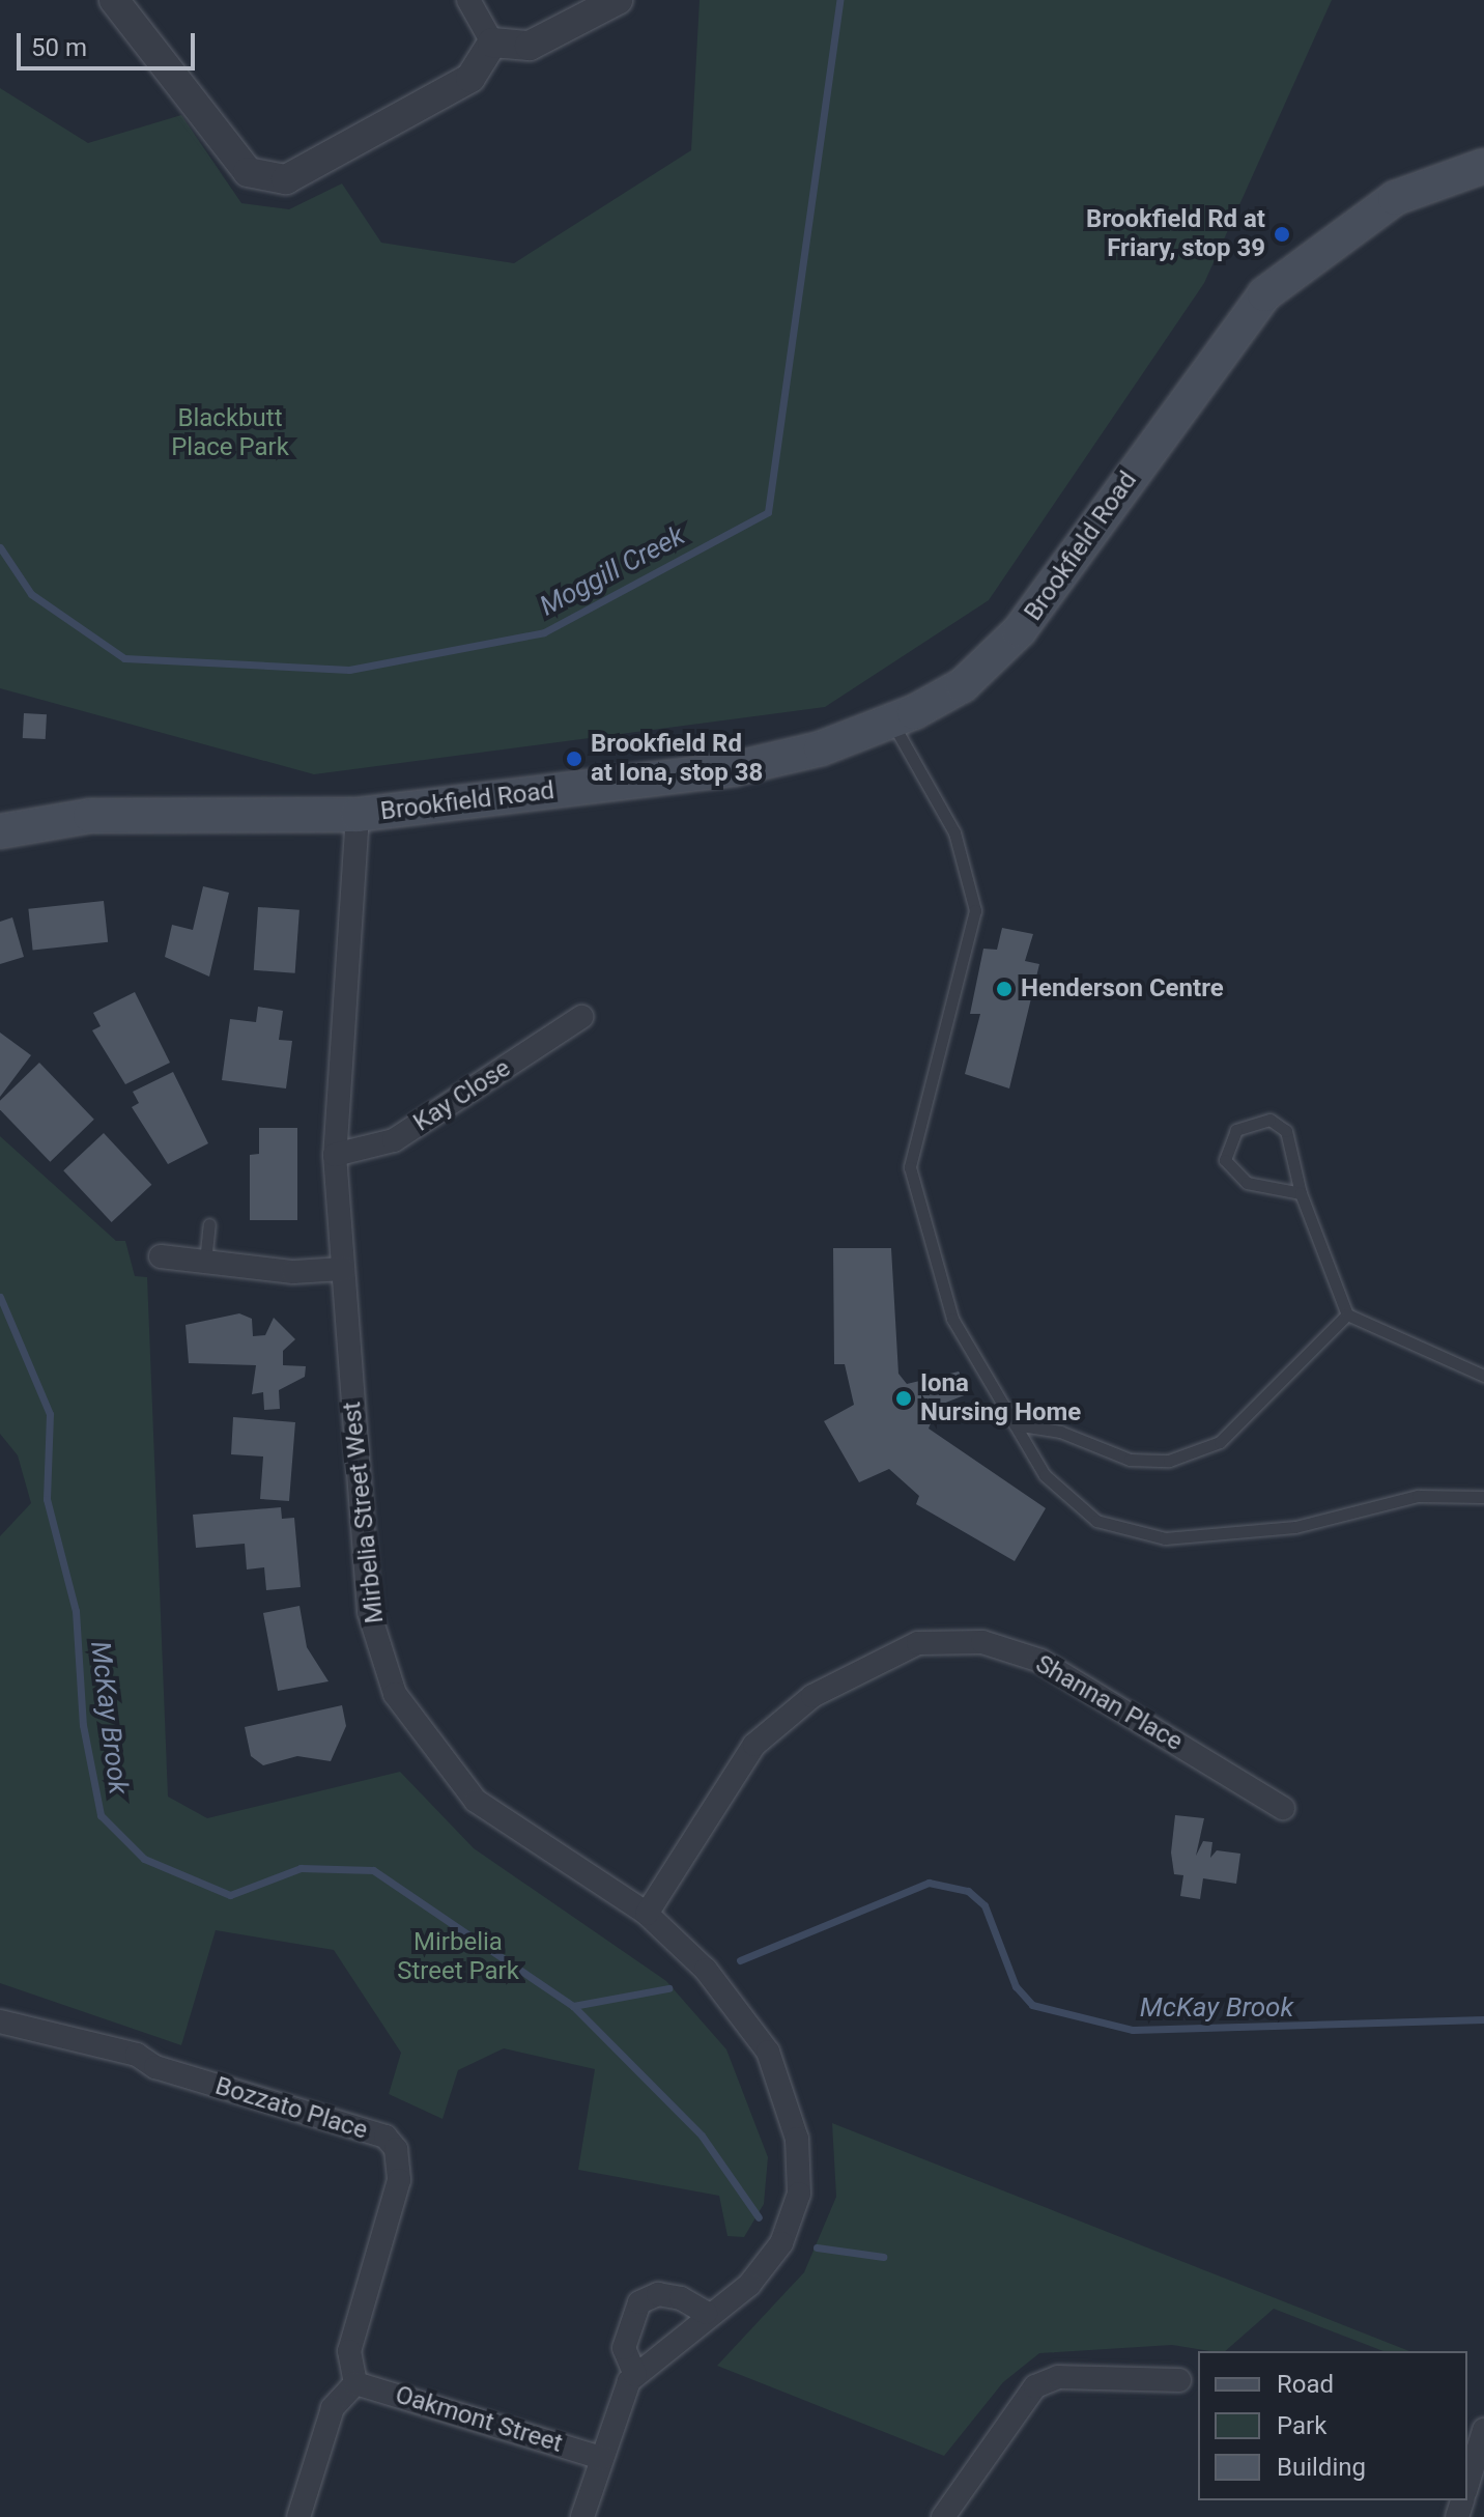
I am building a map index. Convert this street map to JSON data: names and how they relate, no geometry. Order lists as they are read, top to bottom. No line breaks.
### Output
{"streets":{"main road":["Brookfield Road"],"street":["Kay Close","Mirbelia Street West","Shannan Place","Bozzato Place","Oakmont Street"]},"crossings":[["Brookfield Road","Mirbelia Street West"],["Kay Close","Mirbelia Street West"],["Mirbelia Street West","Shannan Place"],["Mirbelia Street West","Oakmont Street"],["Bozzato Place","Oakmont Street"]],"water":["Moggill Creek","McKay Brook"],"parks":["Blackbutt Place Park","Mirbelia Street Park"],"places":["Brookfield Rd at Friary, stop 39","Brookfield Rd at Iona, stop 38","Henderson Centre","Iona Nursing Home"],"legend":["Road","Park","Building"],"scale_bar":"50 m"}
